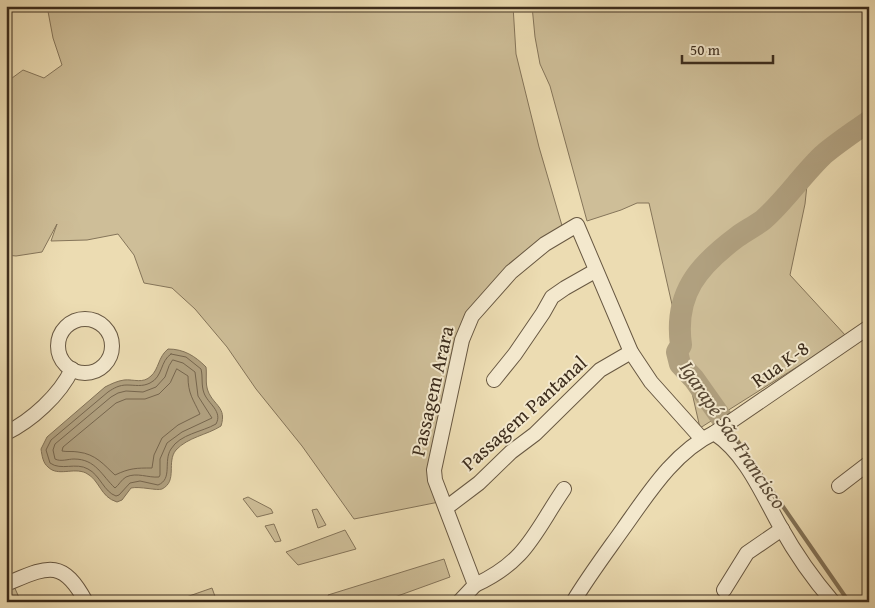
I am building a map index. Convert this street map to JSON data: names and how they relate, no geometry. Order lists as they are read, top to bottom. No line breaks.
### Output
{"streets":{"street":["Rua K-8","Passagem Arara","Passagem Pantanal"]},"crossings":[["Passagem Arara","Passagem Pantanal"]],"water":["Igarapé São Francisco"],"scale_bar":"50 m"}
